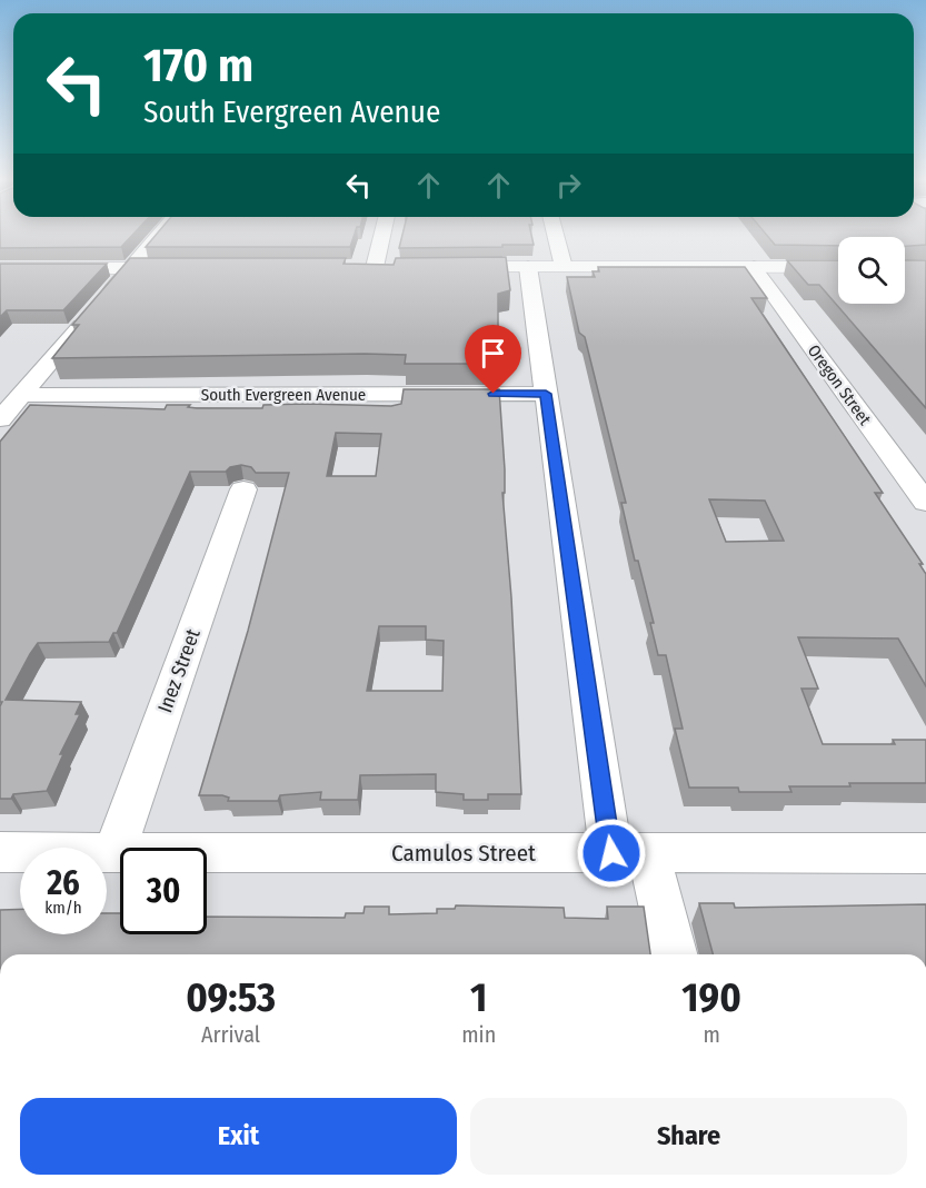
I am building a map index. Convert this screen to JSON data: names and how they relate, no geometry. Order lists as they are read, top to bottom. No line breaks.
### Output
{"streets":{"street":["Oregon Street","South Evergreen Avenue","Inez Street","Camulos Street"]},"crossings":[["Inez Street","Camulos Street"]],"page":{"turn":["170 m","South Evergreen Avenue"],"speed":"26 km/h","limit":"30","eta":["09:53","Arrival","1","min","190","m"],"buttons":["Exit","Share"]}}
